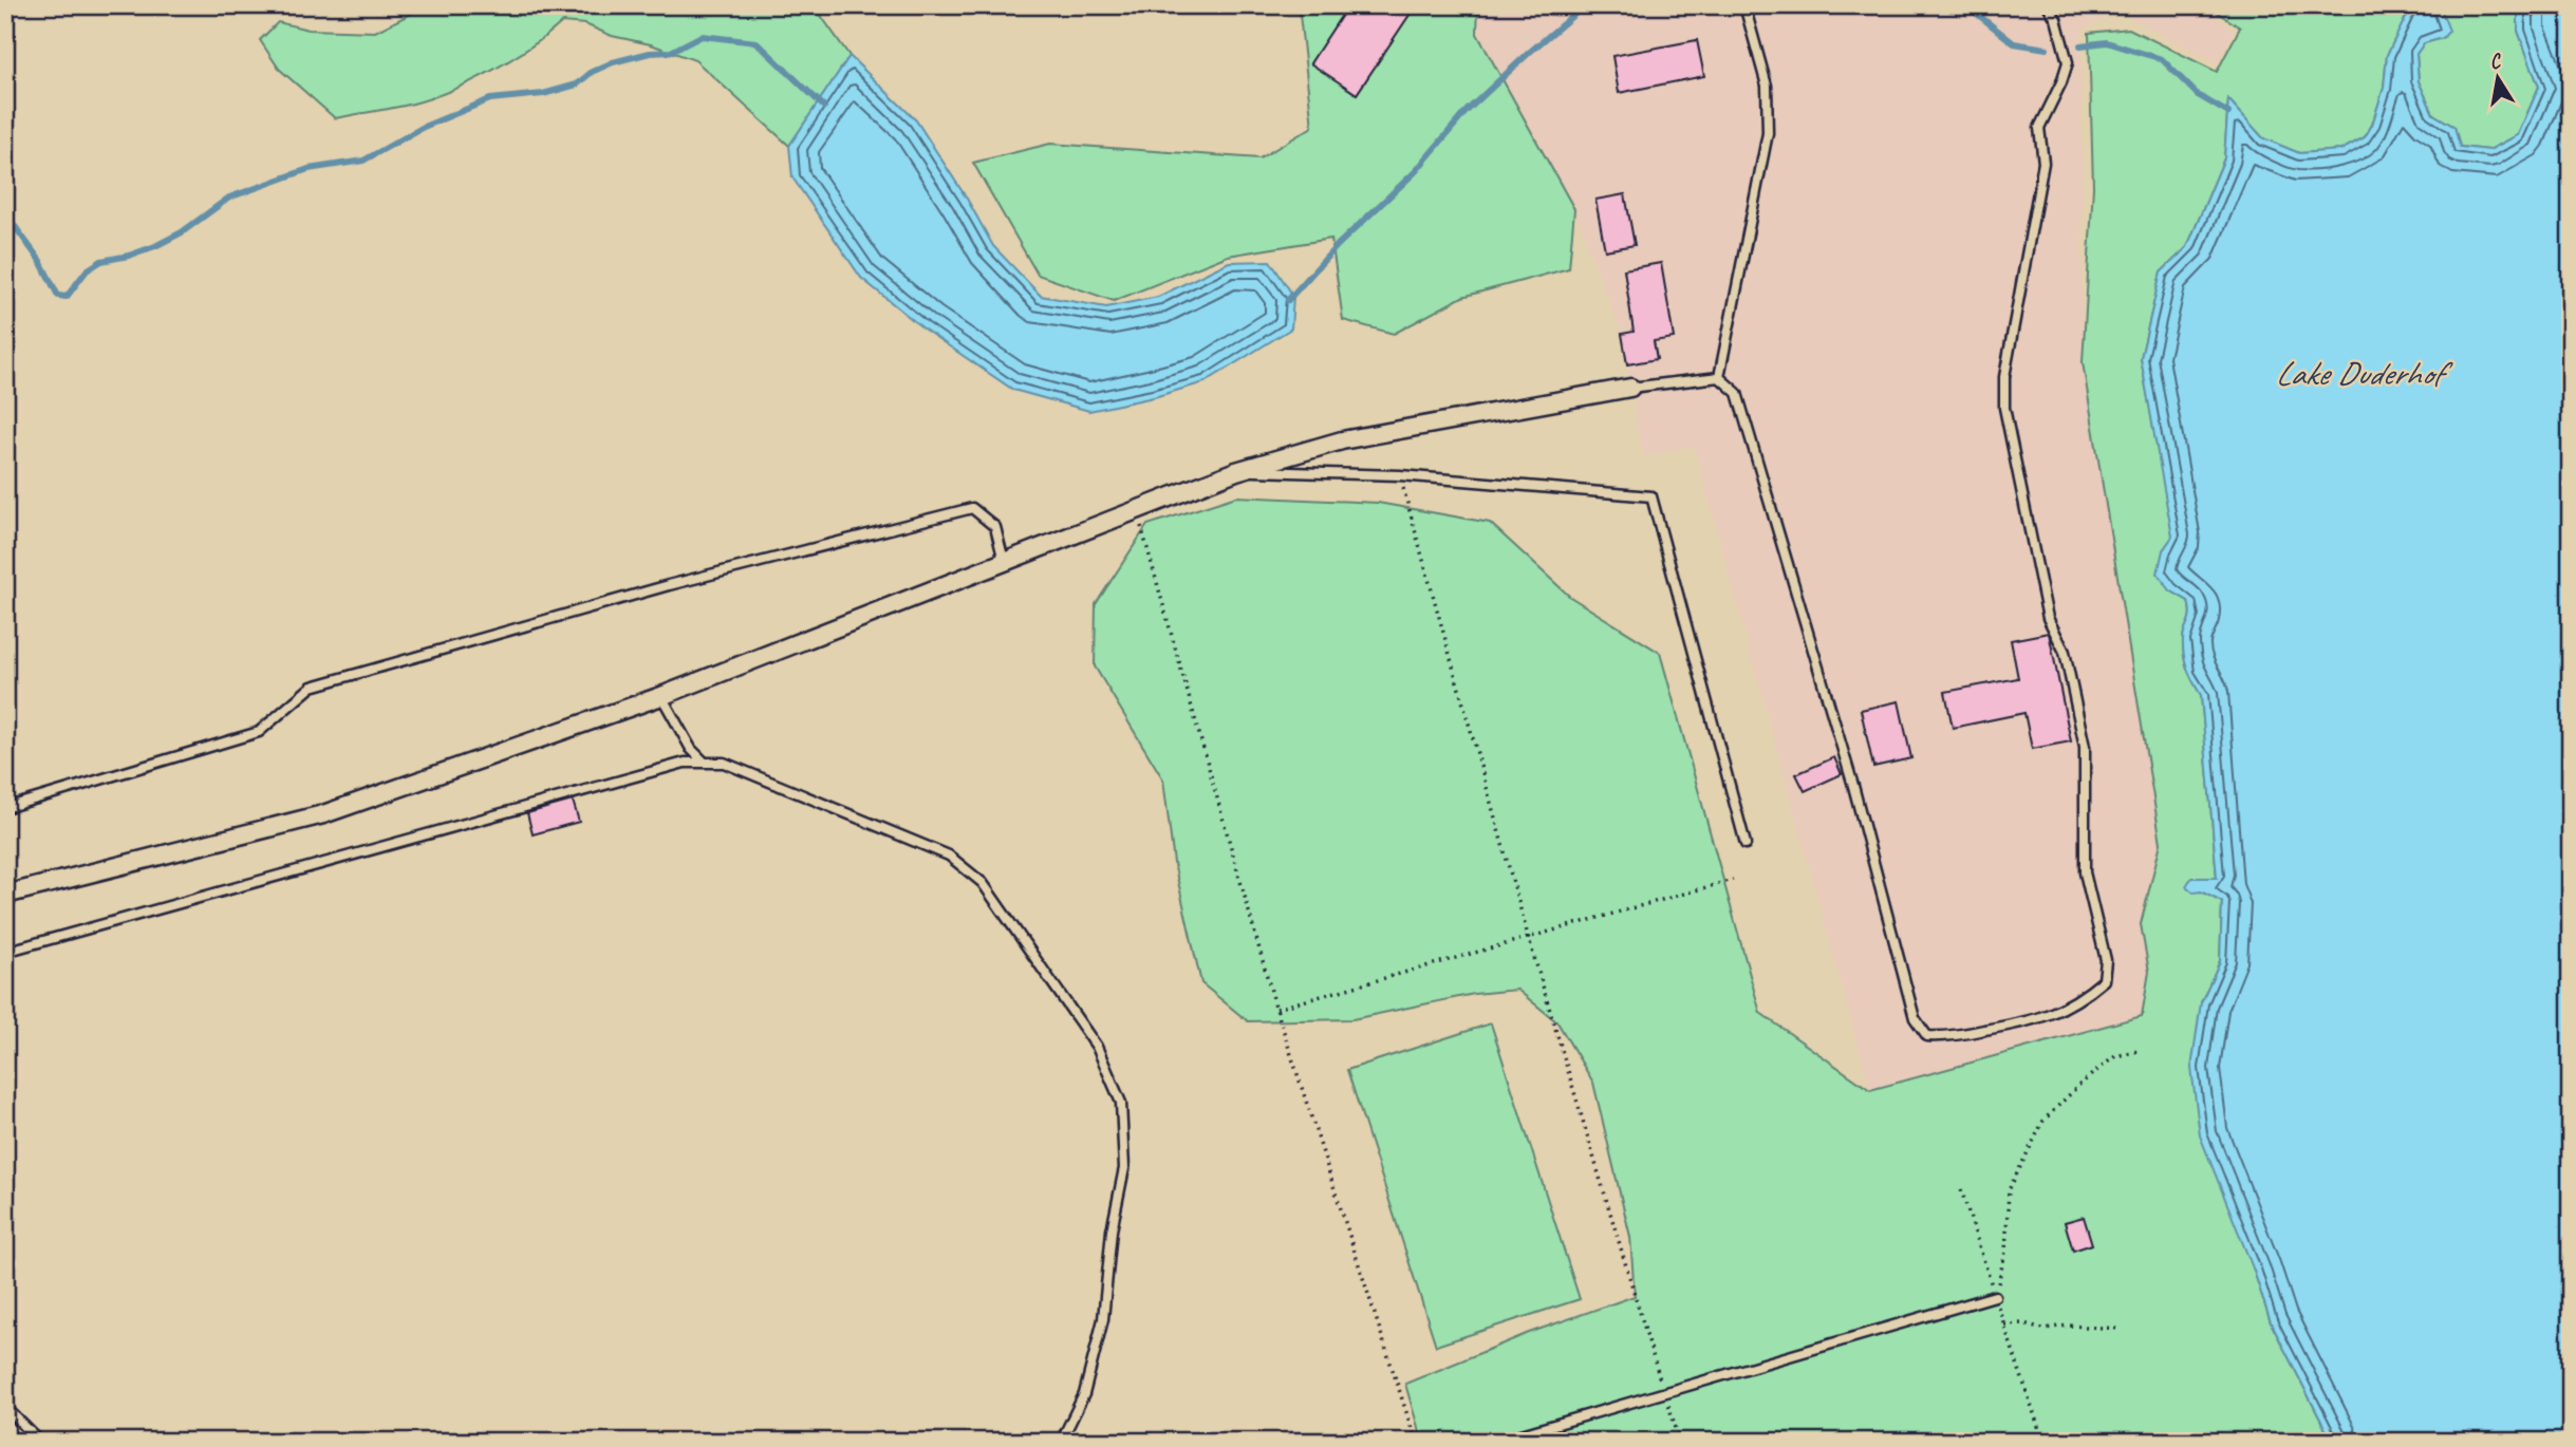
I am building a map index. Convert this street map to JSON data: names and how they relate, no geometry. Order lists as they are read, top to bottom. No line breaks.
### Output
{"water":["Lake Duderhof"],"north":"top"}
